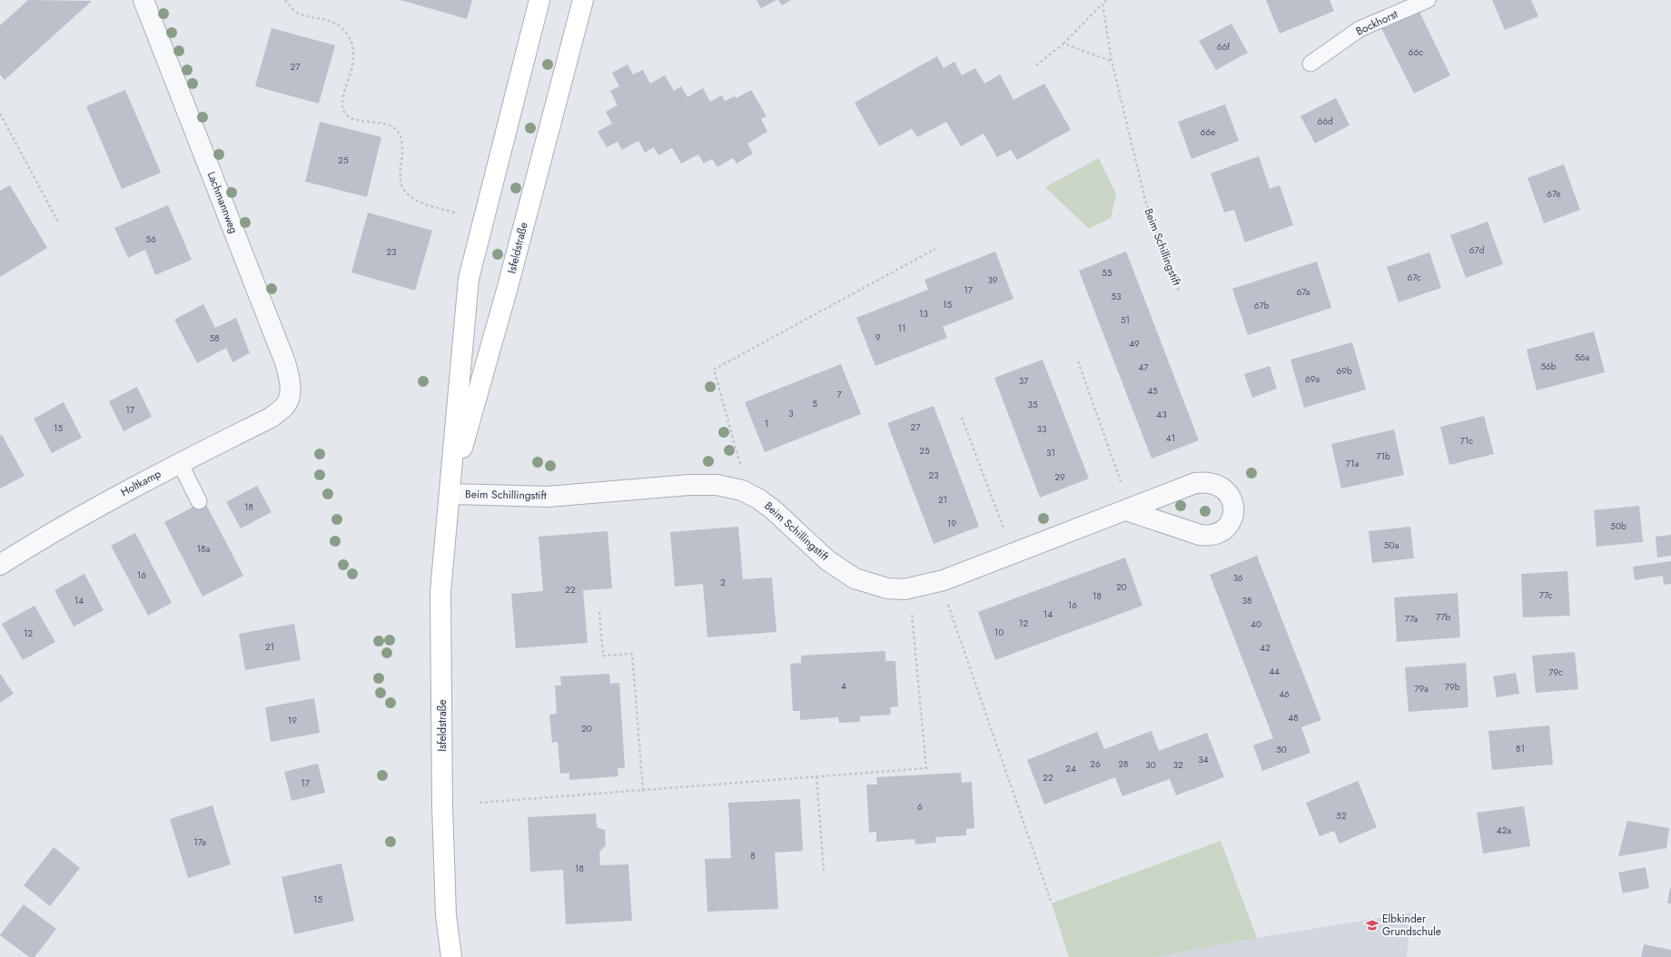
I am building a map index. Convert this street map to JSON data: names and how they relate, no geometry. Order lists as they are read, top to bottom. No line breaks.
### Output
{"streets":{"main road":["Isfeldstraße"],"street":["Lachmannweg","Beim Schillingstift","Holtkamp"],"lane":["Bockhorst"]},"crossings":[["Lachmannweg","Holtkamp"],["Beim Schillingstift","Isfeldstraße"]],"places":{"school or university":["Elbkinder Grundschule"]},"house_numbers":["66f","66c","27","66d","66e","25","67e","56","67d","23","55","67c","39","17","67a","53","15","67b","13","51","11","9","58","49","56a","56b","47","69b","69a","37","45","7","5","35","17","3","43","1","27","15","33","41","71c","25","31","71b","71a","23","29","21","18","19","50b","50a","18a","16","36","2","20","22","77c","18","14","38","16","14","77b","77a","12","40","10","12","21","42","44","79c","4","79b","79a","46","48","19","20","81","50","34","26","28","30","32","24","22","17","6","52","42a","17a","8","18","15"]}
